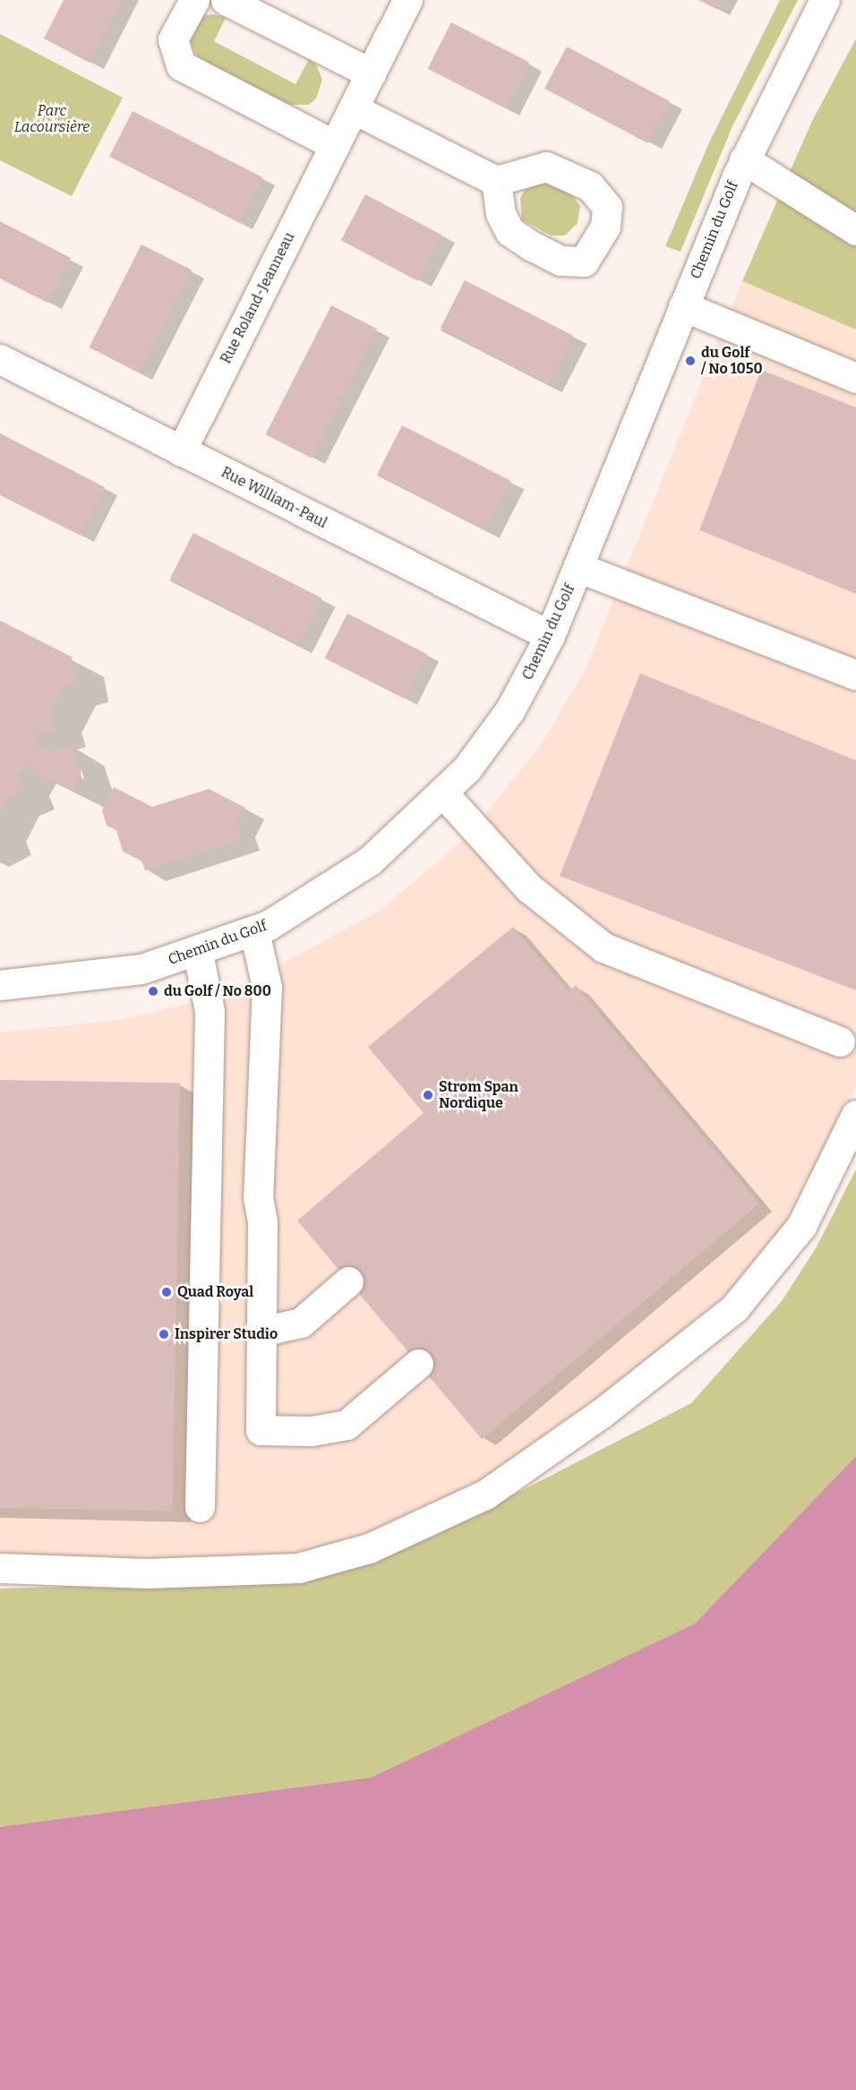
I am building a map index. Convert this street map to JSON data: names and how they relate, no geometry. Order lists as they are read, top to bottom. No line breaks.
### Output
{"streets":{"street":["Chemin du Golf","Rue Roland-Jeanneau","Rue William-Paul"]},"crossings":[["Chemin du Golf","Rue William-Paul"],["Rue Roland-Jeanneau","Rue William-Paul"]],"parks":["Parc Lacoursière"],"places":["du Golf / No 1050","du Golf / No 800","Strom Span Nordique","Quad Royal","Inspirer Studio"]}
